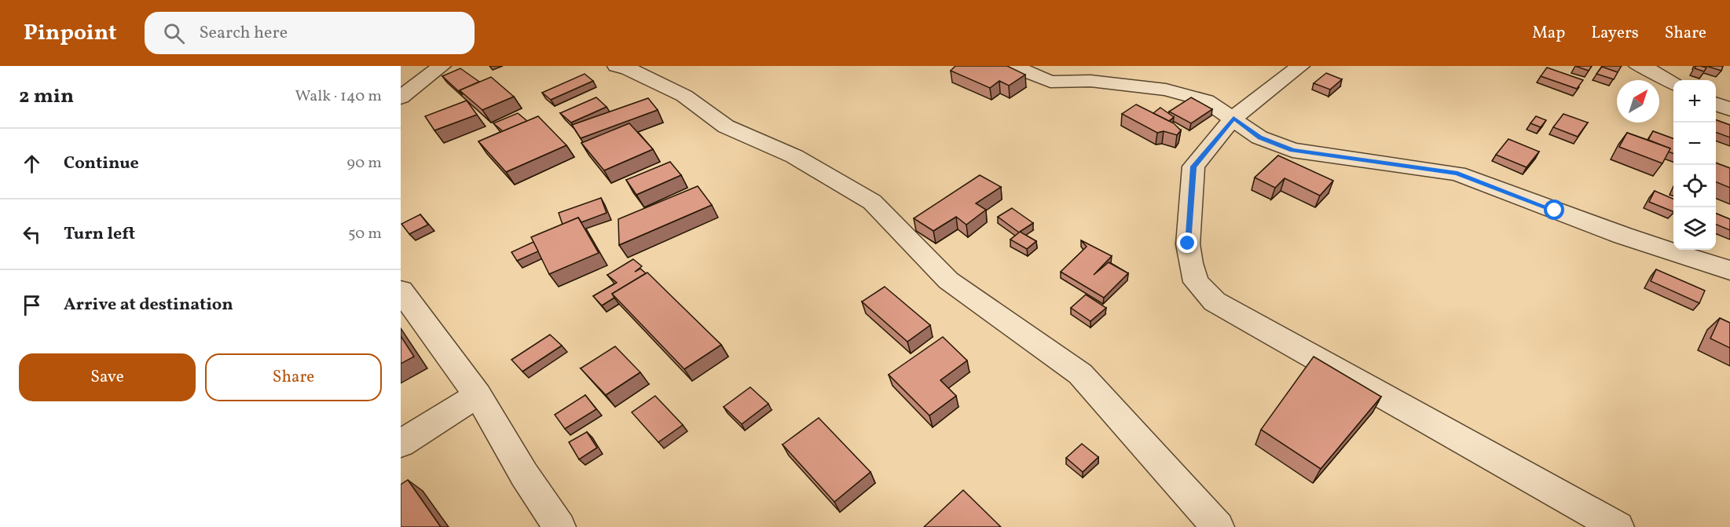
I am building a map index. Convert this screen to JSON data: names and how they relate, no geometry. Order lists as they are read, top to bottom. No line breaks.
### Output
{"north":"top right","page":{"header":"Pinpoint","search":"Search here","nav":["Map","Layers","Share"],"heading":["2 min","Walk · 140 m"],"map_buttons":["+","−"],"list":[["Continue","90 m"],["Turn left","50 m"],"Arrive at destination"],"buttons":["Save","Share"]}}
